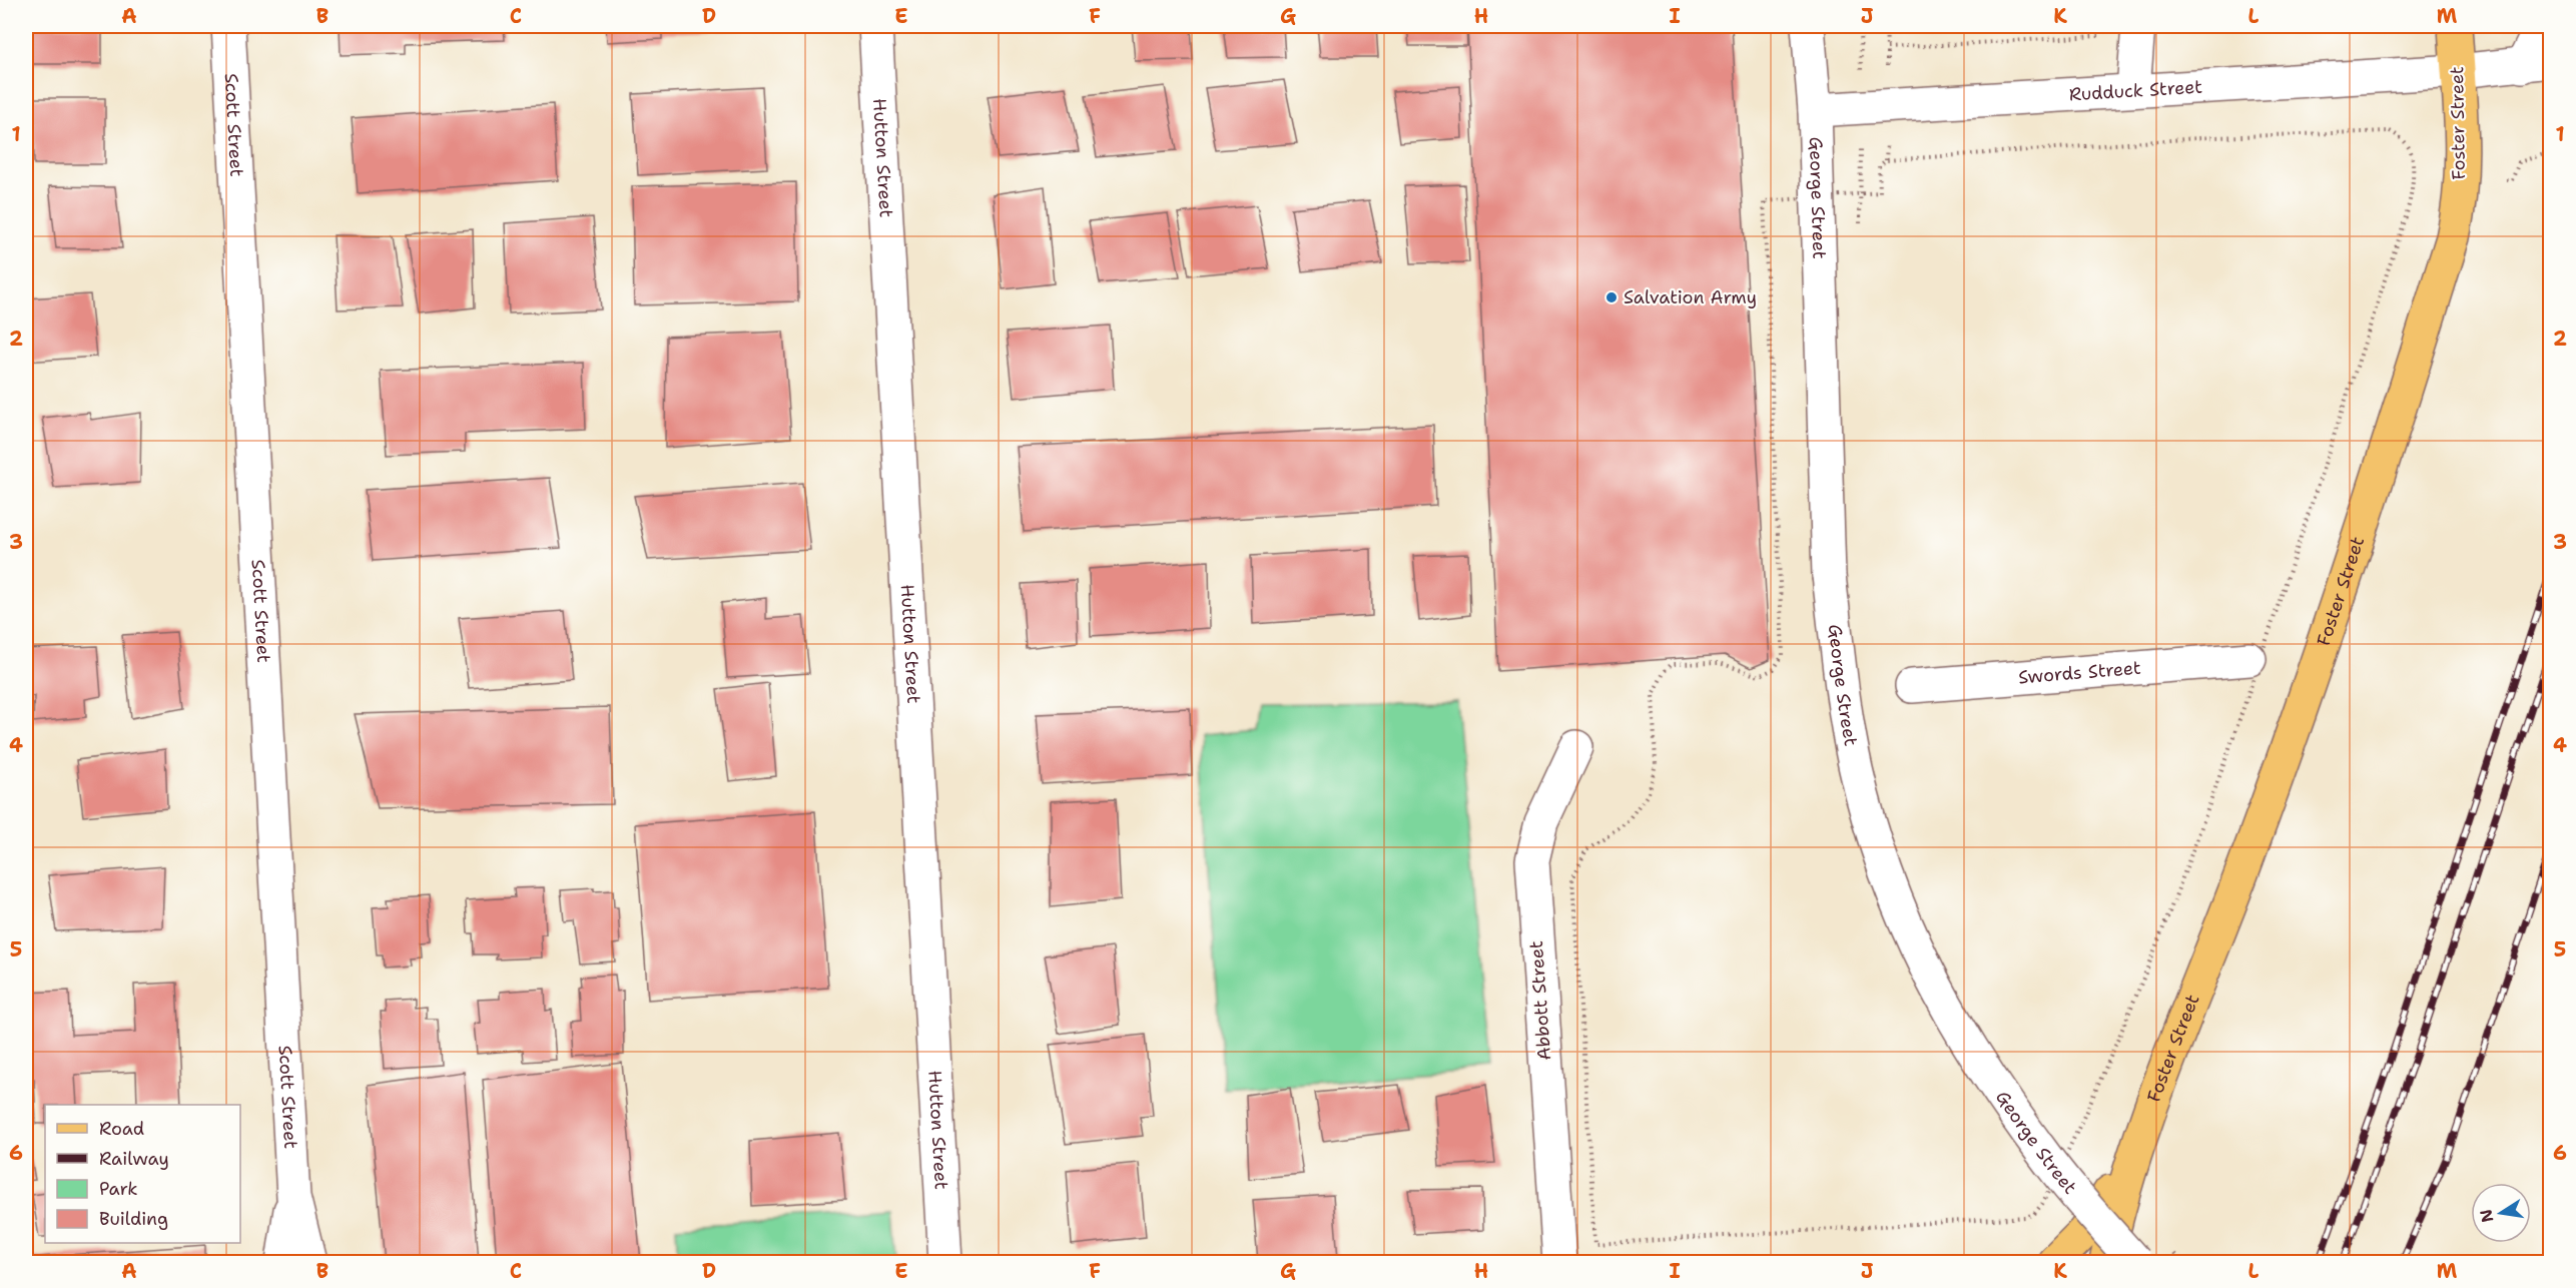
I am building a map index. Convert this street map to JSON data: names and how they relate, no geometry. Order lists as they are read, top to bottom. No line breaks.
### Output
{"streets":{"main road":["Foster Street"],"street":["Rudduck Street","Scott Street","Hutton Street","George Street","Swords Street","Abbott Street"]},"crossings":[["Rudduck Street","Foster Street"],["Rudduck Street","George Street"]],"places":["Salvation Army"],"legend":["Road","Railway","Park","Building"],"north":"left","grid":{"columns":["A","B","C","D","E","F","G","H","I","J","K","L","M"],"rows":["1","2","3","4","5","6"]}}
